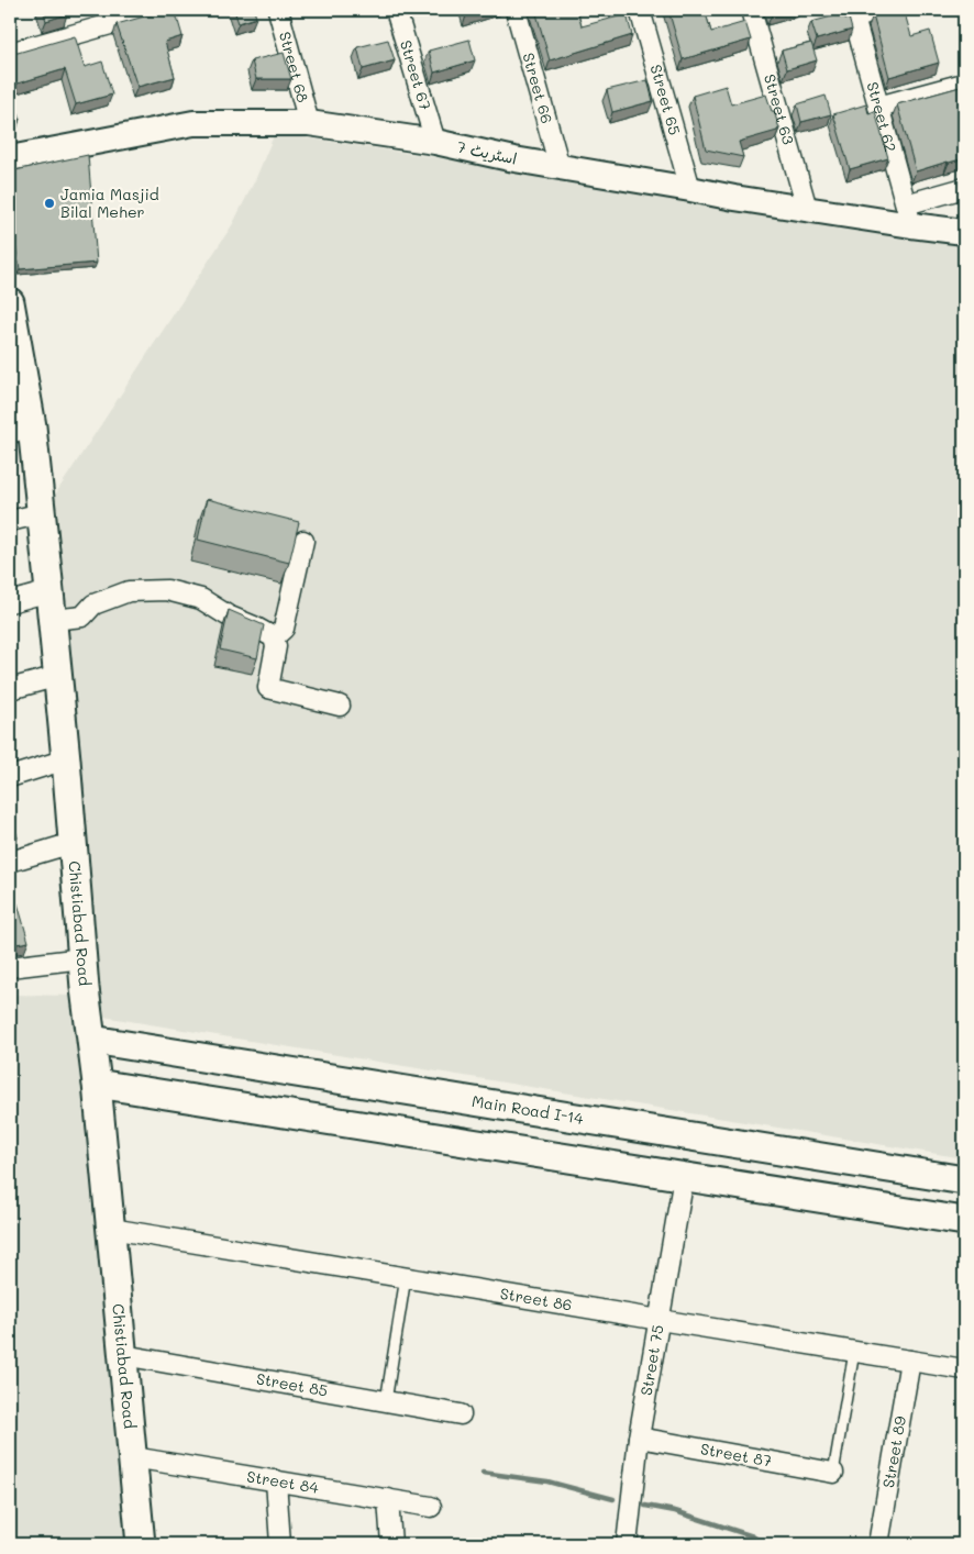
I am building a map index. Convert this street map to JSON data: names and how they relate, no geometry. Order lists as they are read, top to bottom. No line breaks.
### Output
{"streets":{"main road":["Chistiabad Road","Main Road I-14"],"street":["Street 68","Street 67","Street 66","Street 65","Street 63","Street 62","اسٹریٹ 7","Street 86","Street 75","Street 85","Street 89","Street 87","Street 84"]},"crossings":[["Street 68","اسٹریٹ 7"],["Street 67","اسٹریٹ 7"],["Street 66","اسٹریٹ 7"],["Street 65","اسٹریٹ 7"],["Street 63","اسٹریٹ 7"],["Street 62","اسٹریٹ 7"],["Chistiabad Road","Main Road I-14"],["Chistiabad Road","Street 86"],["Chistiabad Road","Street 85"],["Chistiabad Road","Street 84"],["Street 86","Street 75"],["Street 86","Street 89"],["Street 75","Street 87"]],"places":["Jamia Masjid Bilal Meher"]}
